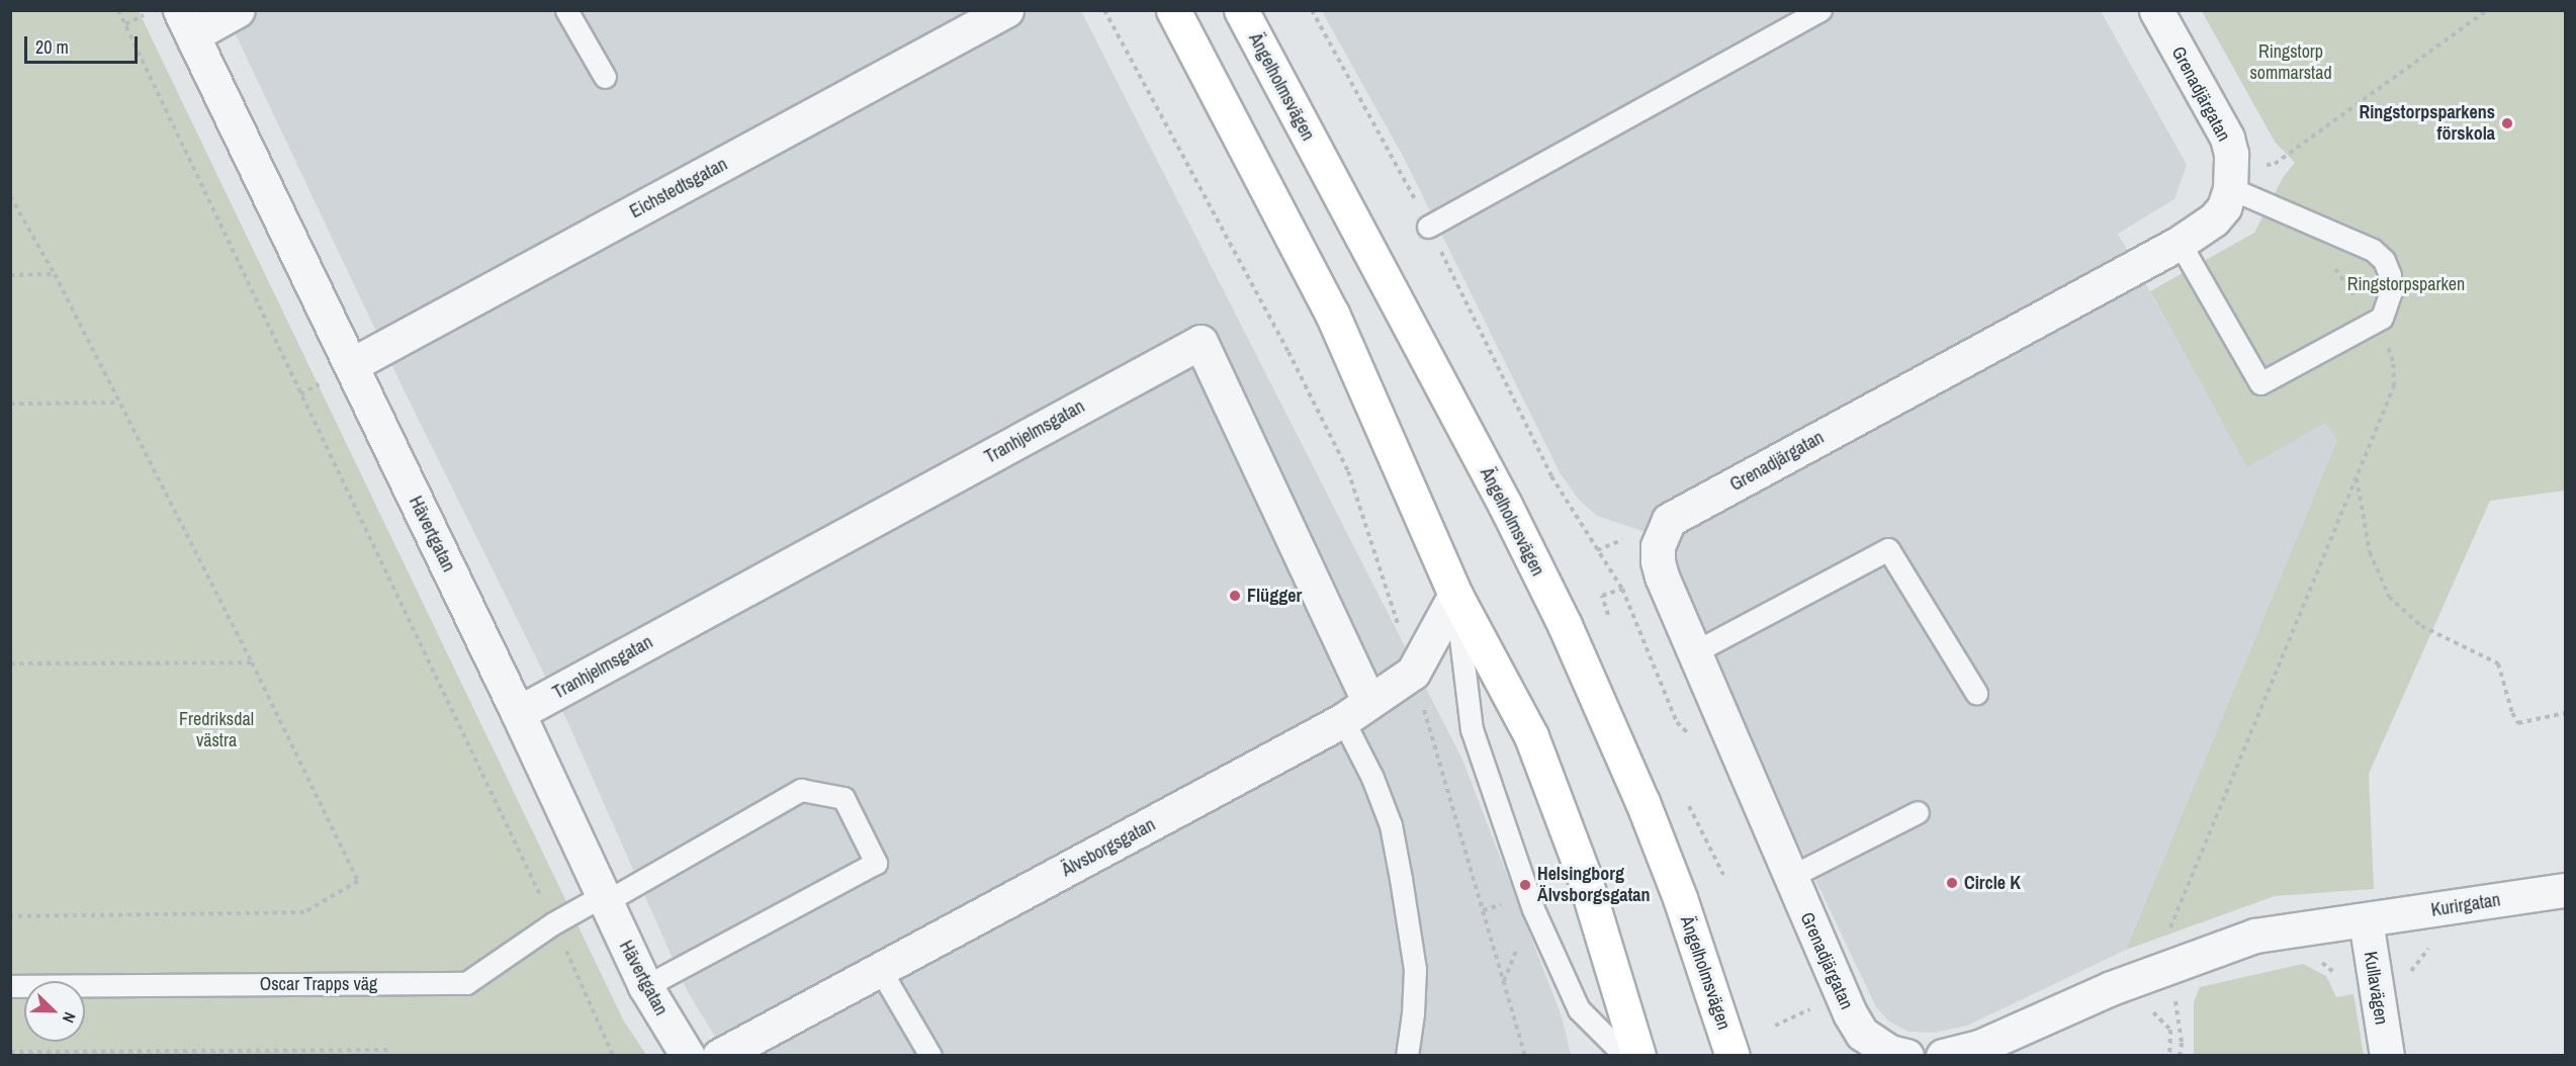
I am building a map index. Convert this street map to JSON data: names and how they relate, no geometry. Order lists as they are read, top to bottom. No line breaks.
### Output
{"streets":{"main road":["Ängelholmsvägen"],"street":["Grenadjärgatan","Eichstedtsgatan","Tranhjelmsgatan","Hävertgatan","Älvsborgsgatan","Kurirgatan","Kullavägen"],"lane":["Oscar Trapps väg"]},"crossings":[["Eichstedtsgatan","Hävertgatan"],["Tranhjelmsgatan","Hävertgatan"],["Tranhjelmsgatan","Älvsborgsgatan"],["Hävertgatan","Oscar Trapps väg"],["Kurirgatan","Kullavägen"]],"parks":["Ringstorp sommarstad","Ringstorpsparken","Fredriksdal västra"],"places":["Ringstorpsparkens förskola","Flügger","Circle K","Helsingborg Älvsborgsgatan"],"scale_bar":"20 m","north":"bottom right"}
